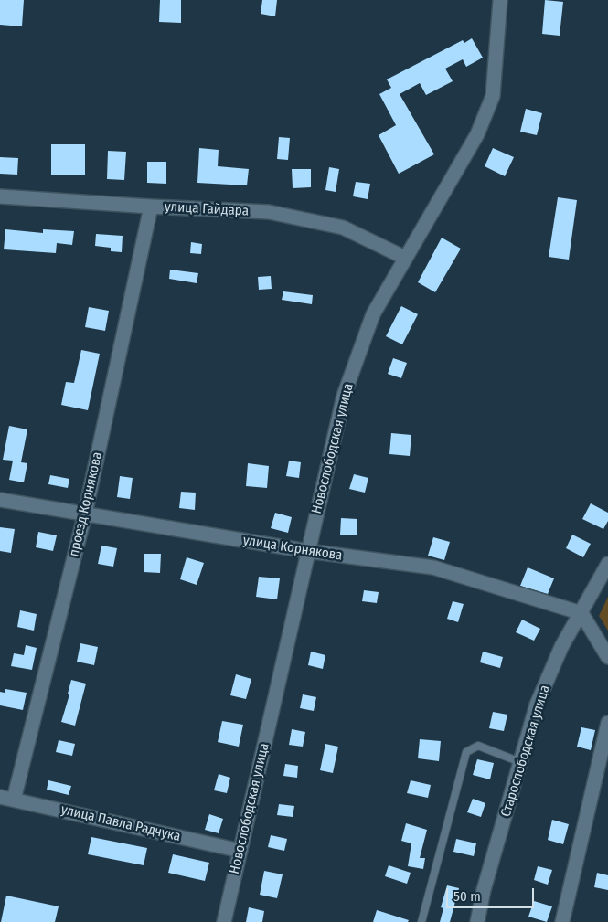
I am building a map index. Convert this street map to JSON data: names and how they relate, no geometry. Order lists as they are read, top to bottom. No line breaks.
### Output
{"streets":{"street":["улица Гайдара","Новослободская улица","проезд Корнякова","улица Корнякова","Старослободская улица","улица Павла Радчука"]},"crossings":[["улица Гайдара","Новослободская улица"],["улица Гайдара","проезд Корнякова"],["Новослободская улица","улица Корнякова"],["Новослободская улица","улица Павла Радчука"],["проезд Корнякова","улица Корнякова"],["проезд Корнякова","улица Павла Радчука"],["улица Корнякова","Старослободская улица"]],"scale_bar":"50 m"}
